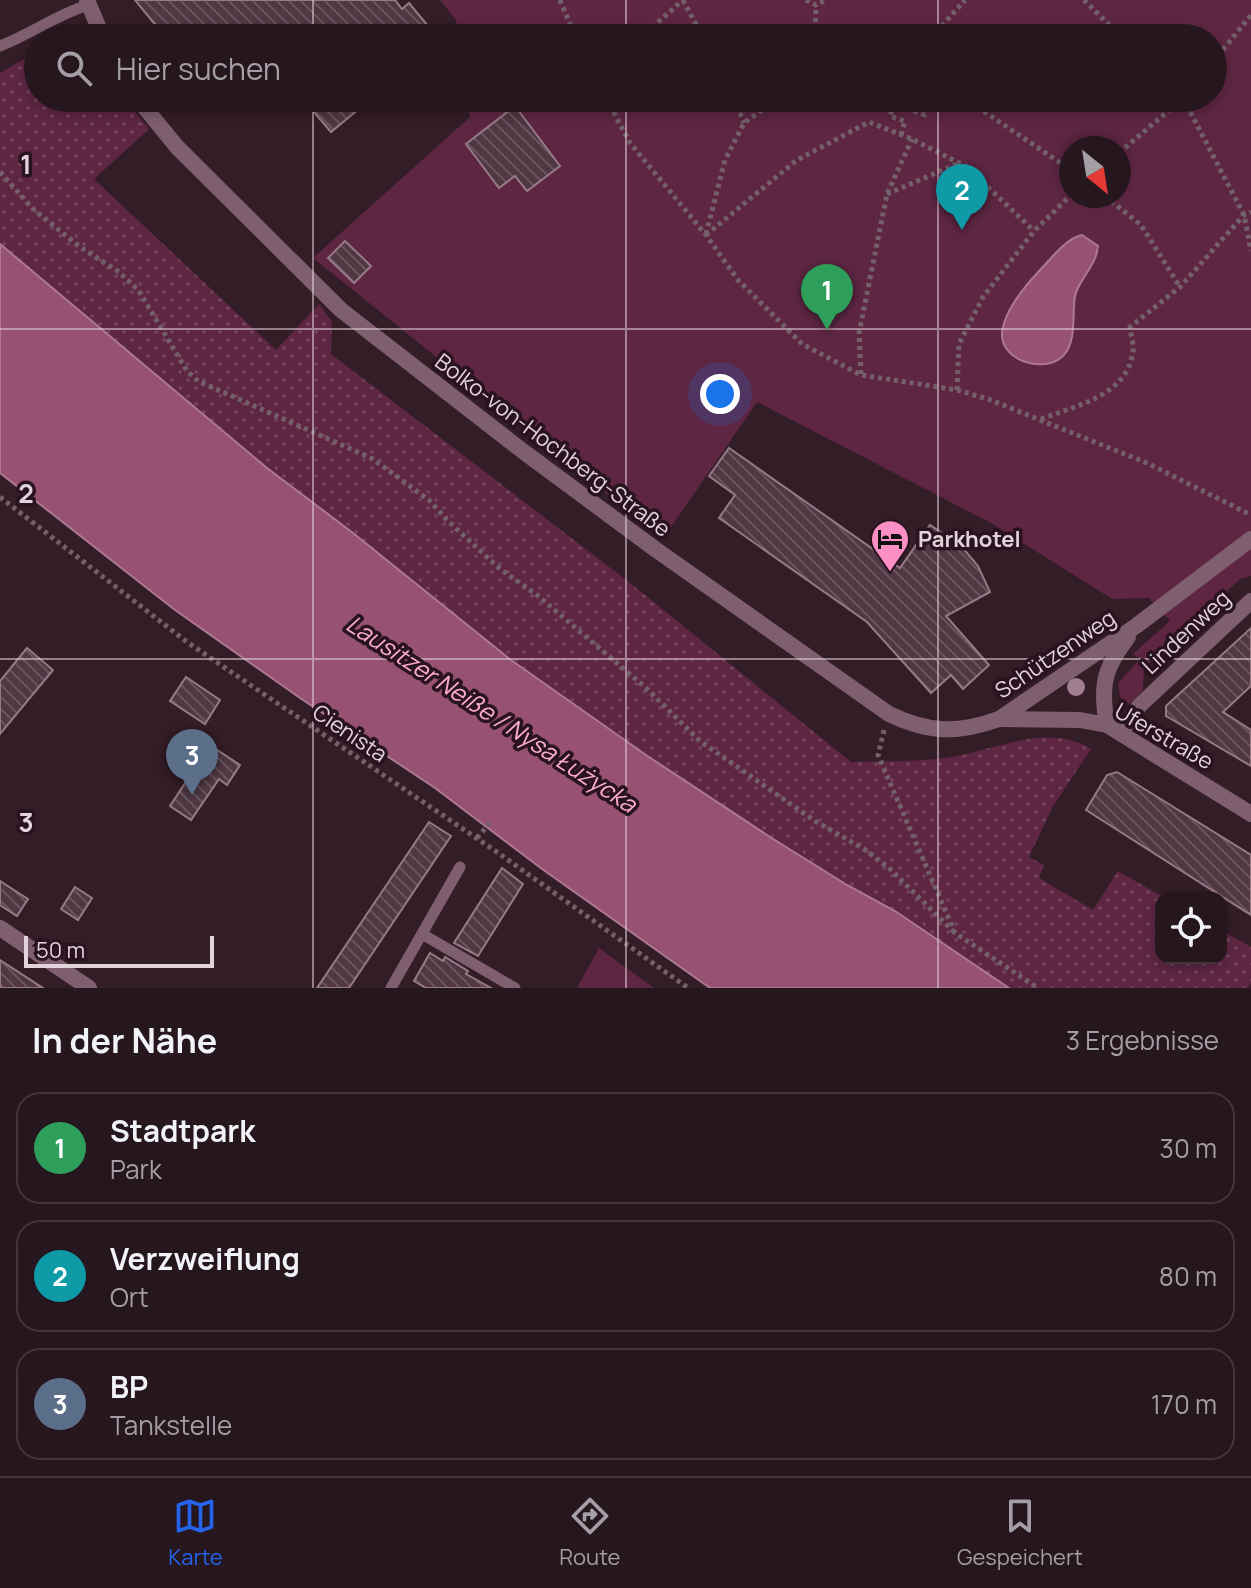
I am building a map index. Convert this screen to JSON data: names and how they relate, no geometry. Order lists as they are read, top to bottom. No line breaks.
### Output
{"streets":{"street":["Bolko-von-Hochberg-Straße","Lindenweg","Schützenweg","Uferstraße"],"path":["Cienista"]},"crossings":[["Bolko-von-Hochberg-Straße","Schützenweg"],["Bolko-von-Hochberg-Straße","Uferstraße"],["Lindenweg","Schützenweg"],["Lindenweg","Uferstraße"],["Schützenweg","Uferstraße"]],"water":["Lausitzer Neiße / Nysa Łużycka"],"places":{"hotel":["Parkhotel"]},"scale_bar":"50 m","north":"bottom right","page":{"search":"Hier suchen","pins":["2","1","3"],"scale":"50 m","heading":["In der Nähe","3 Ergebnisse"],"list":[{"mark":"1","name":"Stadtpark","note":"Park","value":"30 m"},{"mark":"2","name":"Verzweiflung","note":"Ort","value":"80 m"},{"mark":"3","name":"BP","note":"Tankstelle","value":"170 m"}],"nav":["Karte","Route","Gespeichert"]},"grid":{"rows":["1","2","3"]}}
